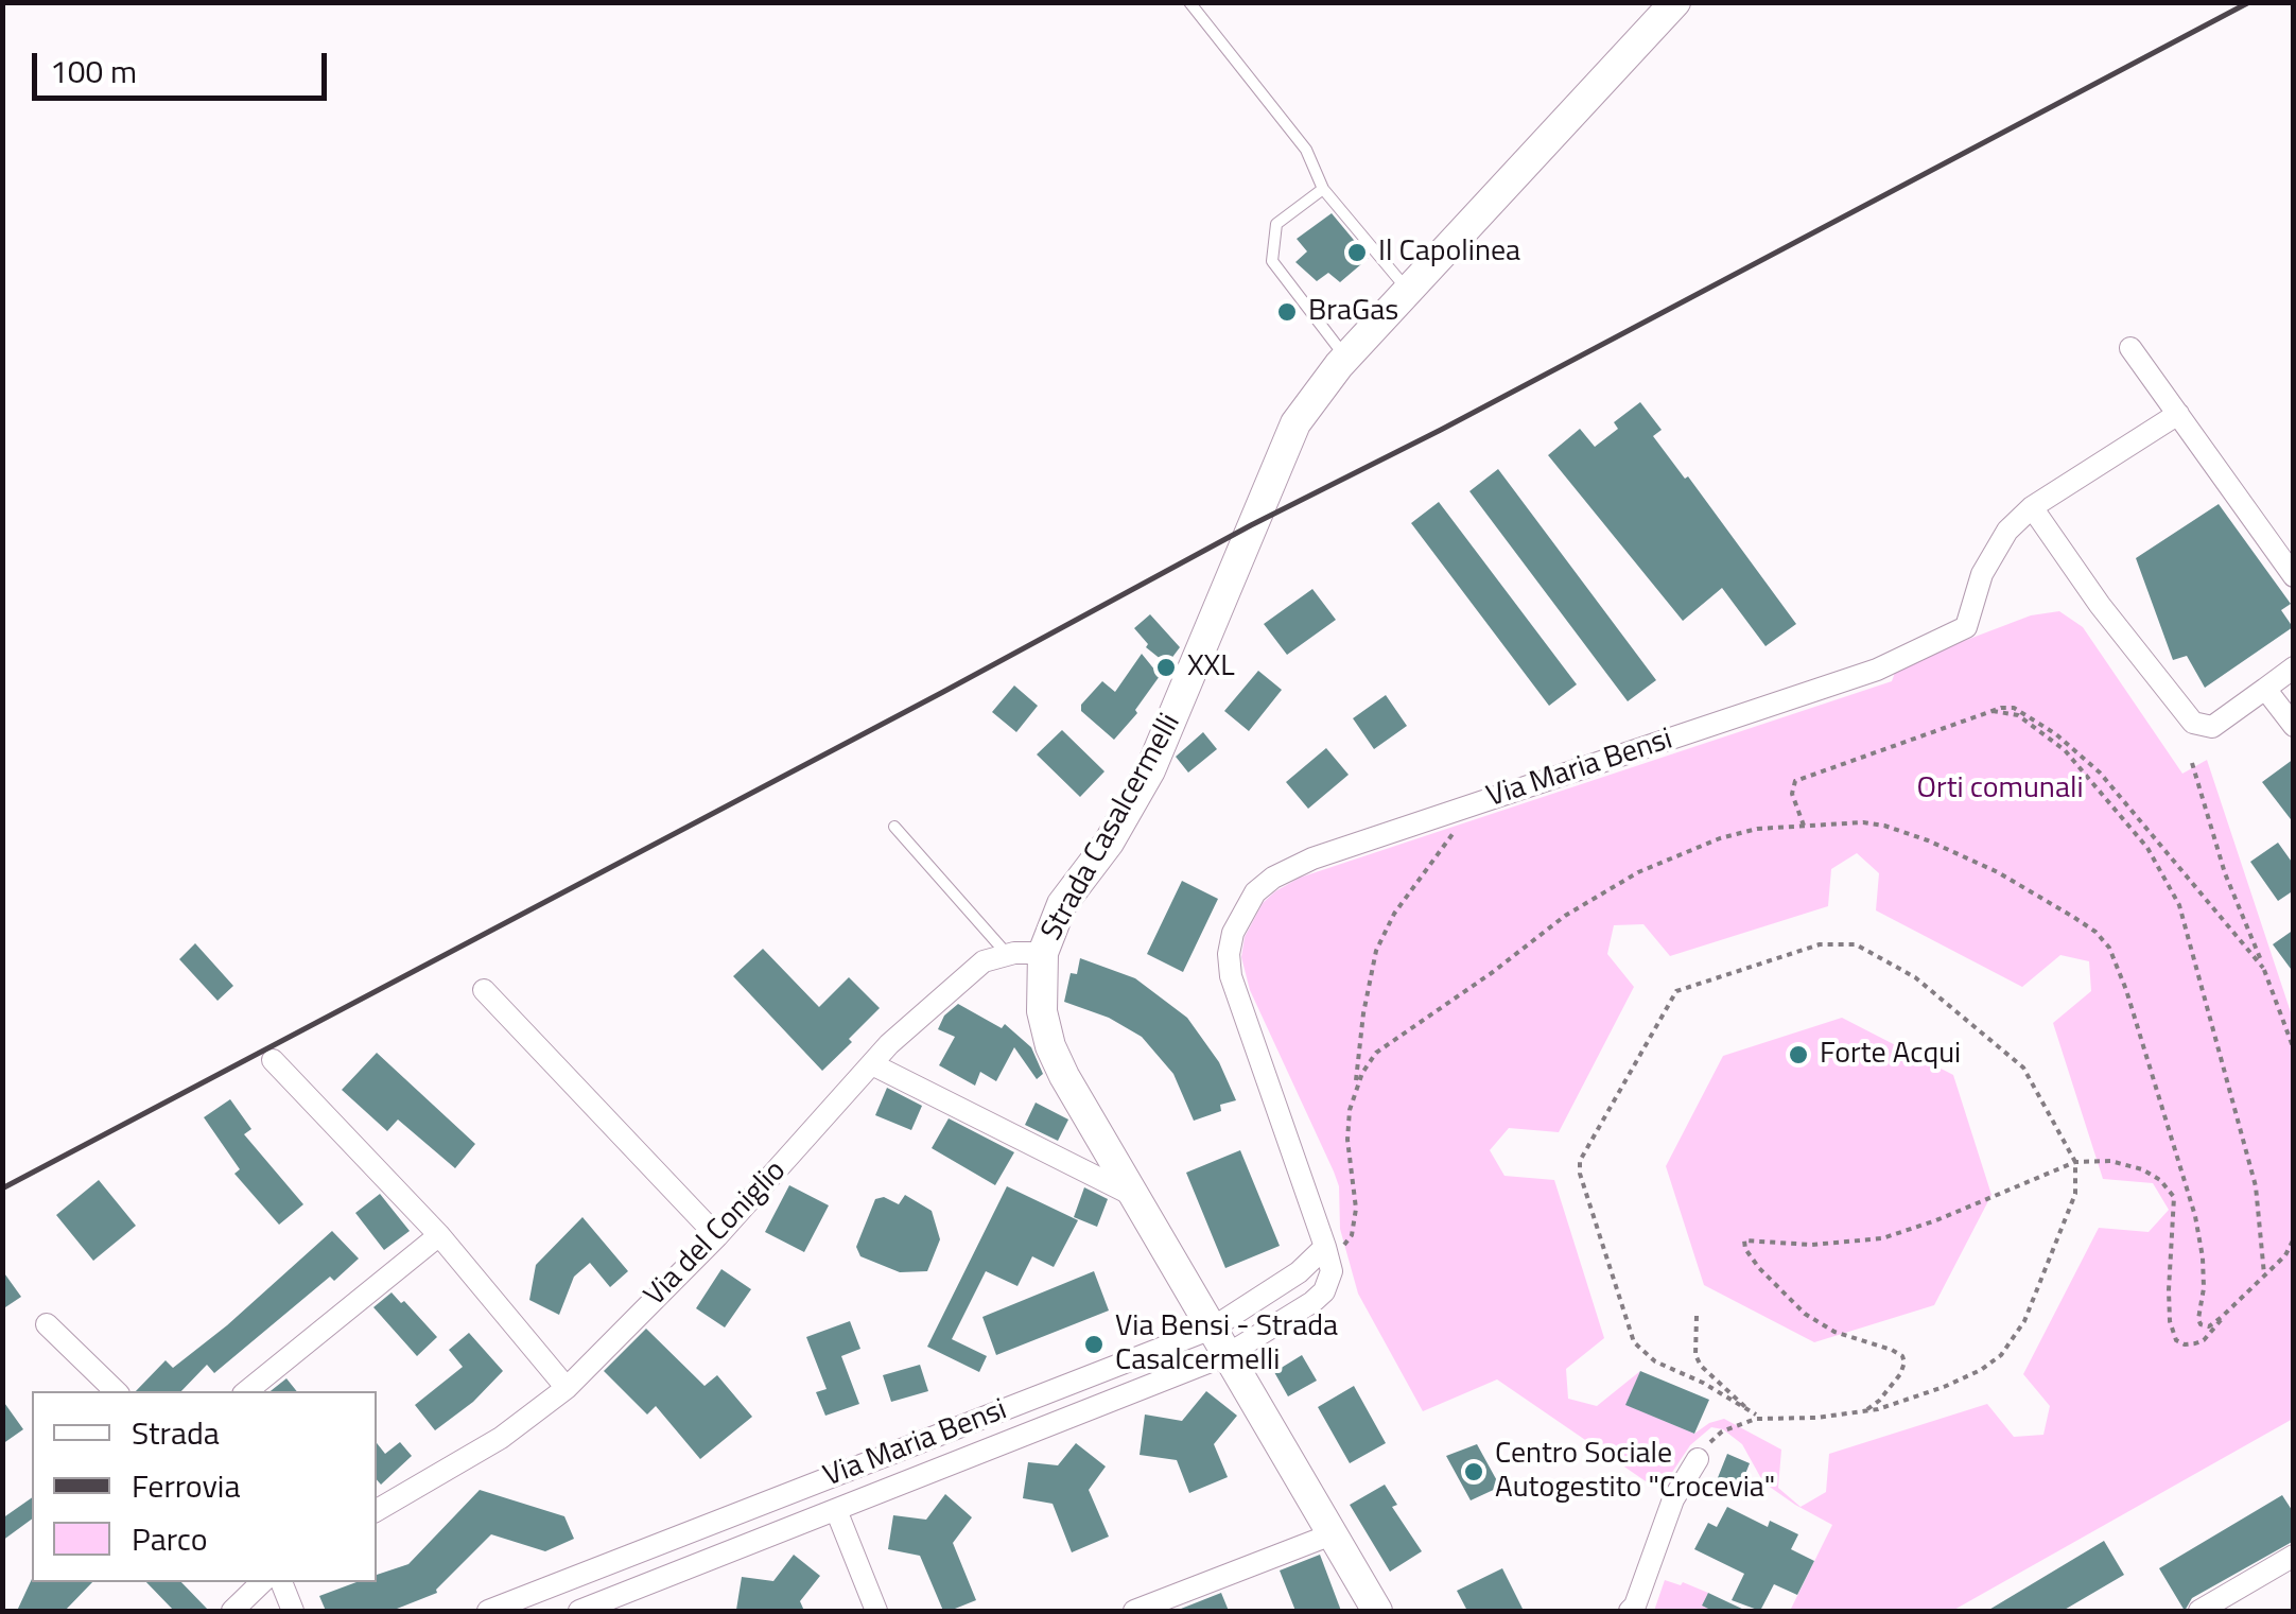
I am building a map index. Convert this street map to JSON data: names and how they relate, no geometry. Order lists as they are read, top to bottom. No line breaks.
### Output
{"streets":{"main road":["Strada Casalcermelli"],"street":["Via Maria Bensi","Via del Coniglio"]},"crossings":[["Via Maria Bensi","Strada Casalcermelli"],["Strada Casalcermelli","Via del Coniglio"]],"parks":["Orti comunali"],"places":["Il Capolinea","BraGas","XXL","Forte Acqui","Via Bensi - Strada Casalcermelli","Centro Sociale Autogestito \"Crocevia\""],"legend":["Strada","Ferrovia","Parco"],"scale_bar":"100 m"}
